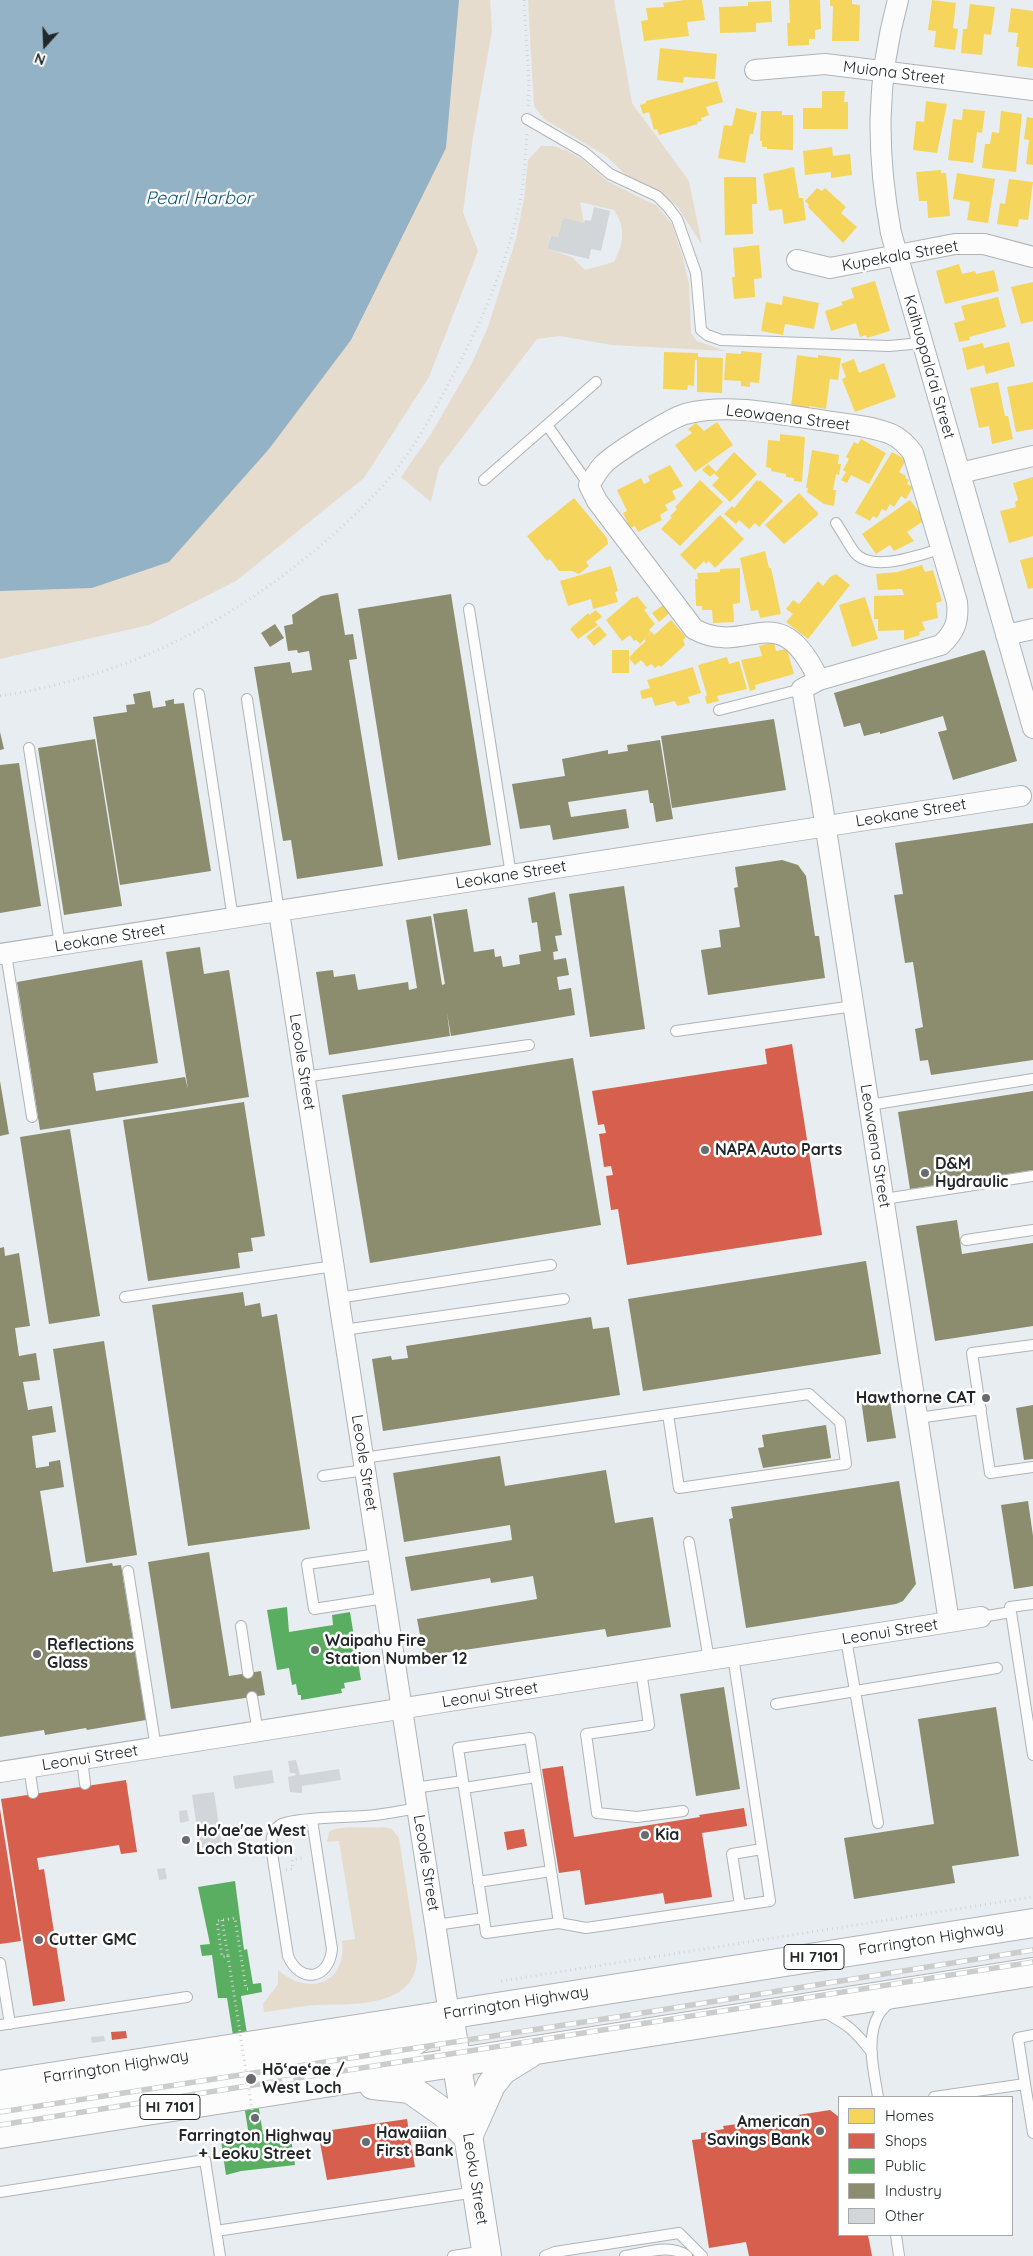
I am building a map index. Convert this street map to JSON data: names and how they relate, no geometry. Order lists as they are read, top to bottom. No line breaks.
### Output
{"streets":{"main road":["Farrington Highway","HI 7101","Leoku Street"],"street":["Muiona Street","Kupekala Street","Kaihuopala'ai Street","Leowaena Street","Leokane Street","Leoole Street","Leonui Street"]},"crossings":[["Muiona Street","Kaihuopala'ai Street"],["Kupekala Street","Kaihuopala'ai Street"],["Leowaena Street","Leokane Street"],["Leowaena Street","Leonui Street"],["Leokane Street","Leoole Street"],["Leoole Street","Leonui Street"],["Leoole Street","Farrington Highway"],["Leoole Street","Leoku Street"],["Farrington Highway","Leoku Street"],["HI 7101","Leoku Street"]],"water":["Pearl Harbor"],"places":["NAPA Auto Parts","D&M Hydraulic","Hawthorne CAT","Waipahu Fire Station Number 12","Reflections Glass","Kia","Ho'ae'ae West Loch Station","Cutter GMC","Hō‘ae‘ae / West Loch","Farrington Highway + Leoku Street","American Savings Bank","Hawaiian First Bank"],"legend":["Homes","Shops","Public","Industry","Other"],"north":"bottom"}
